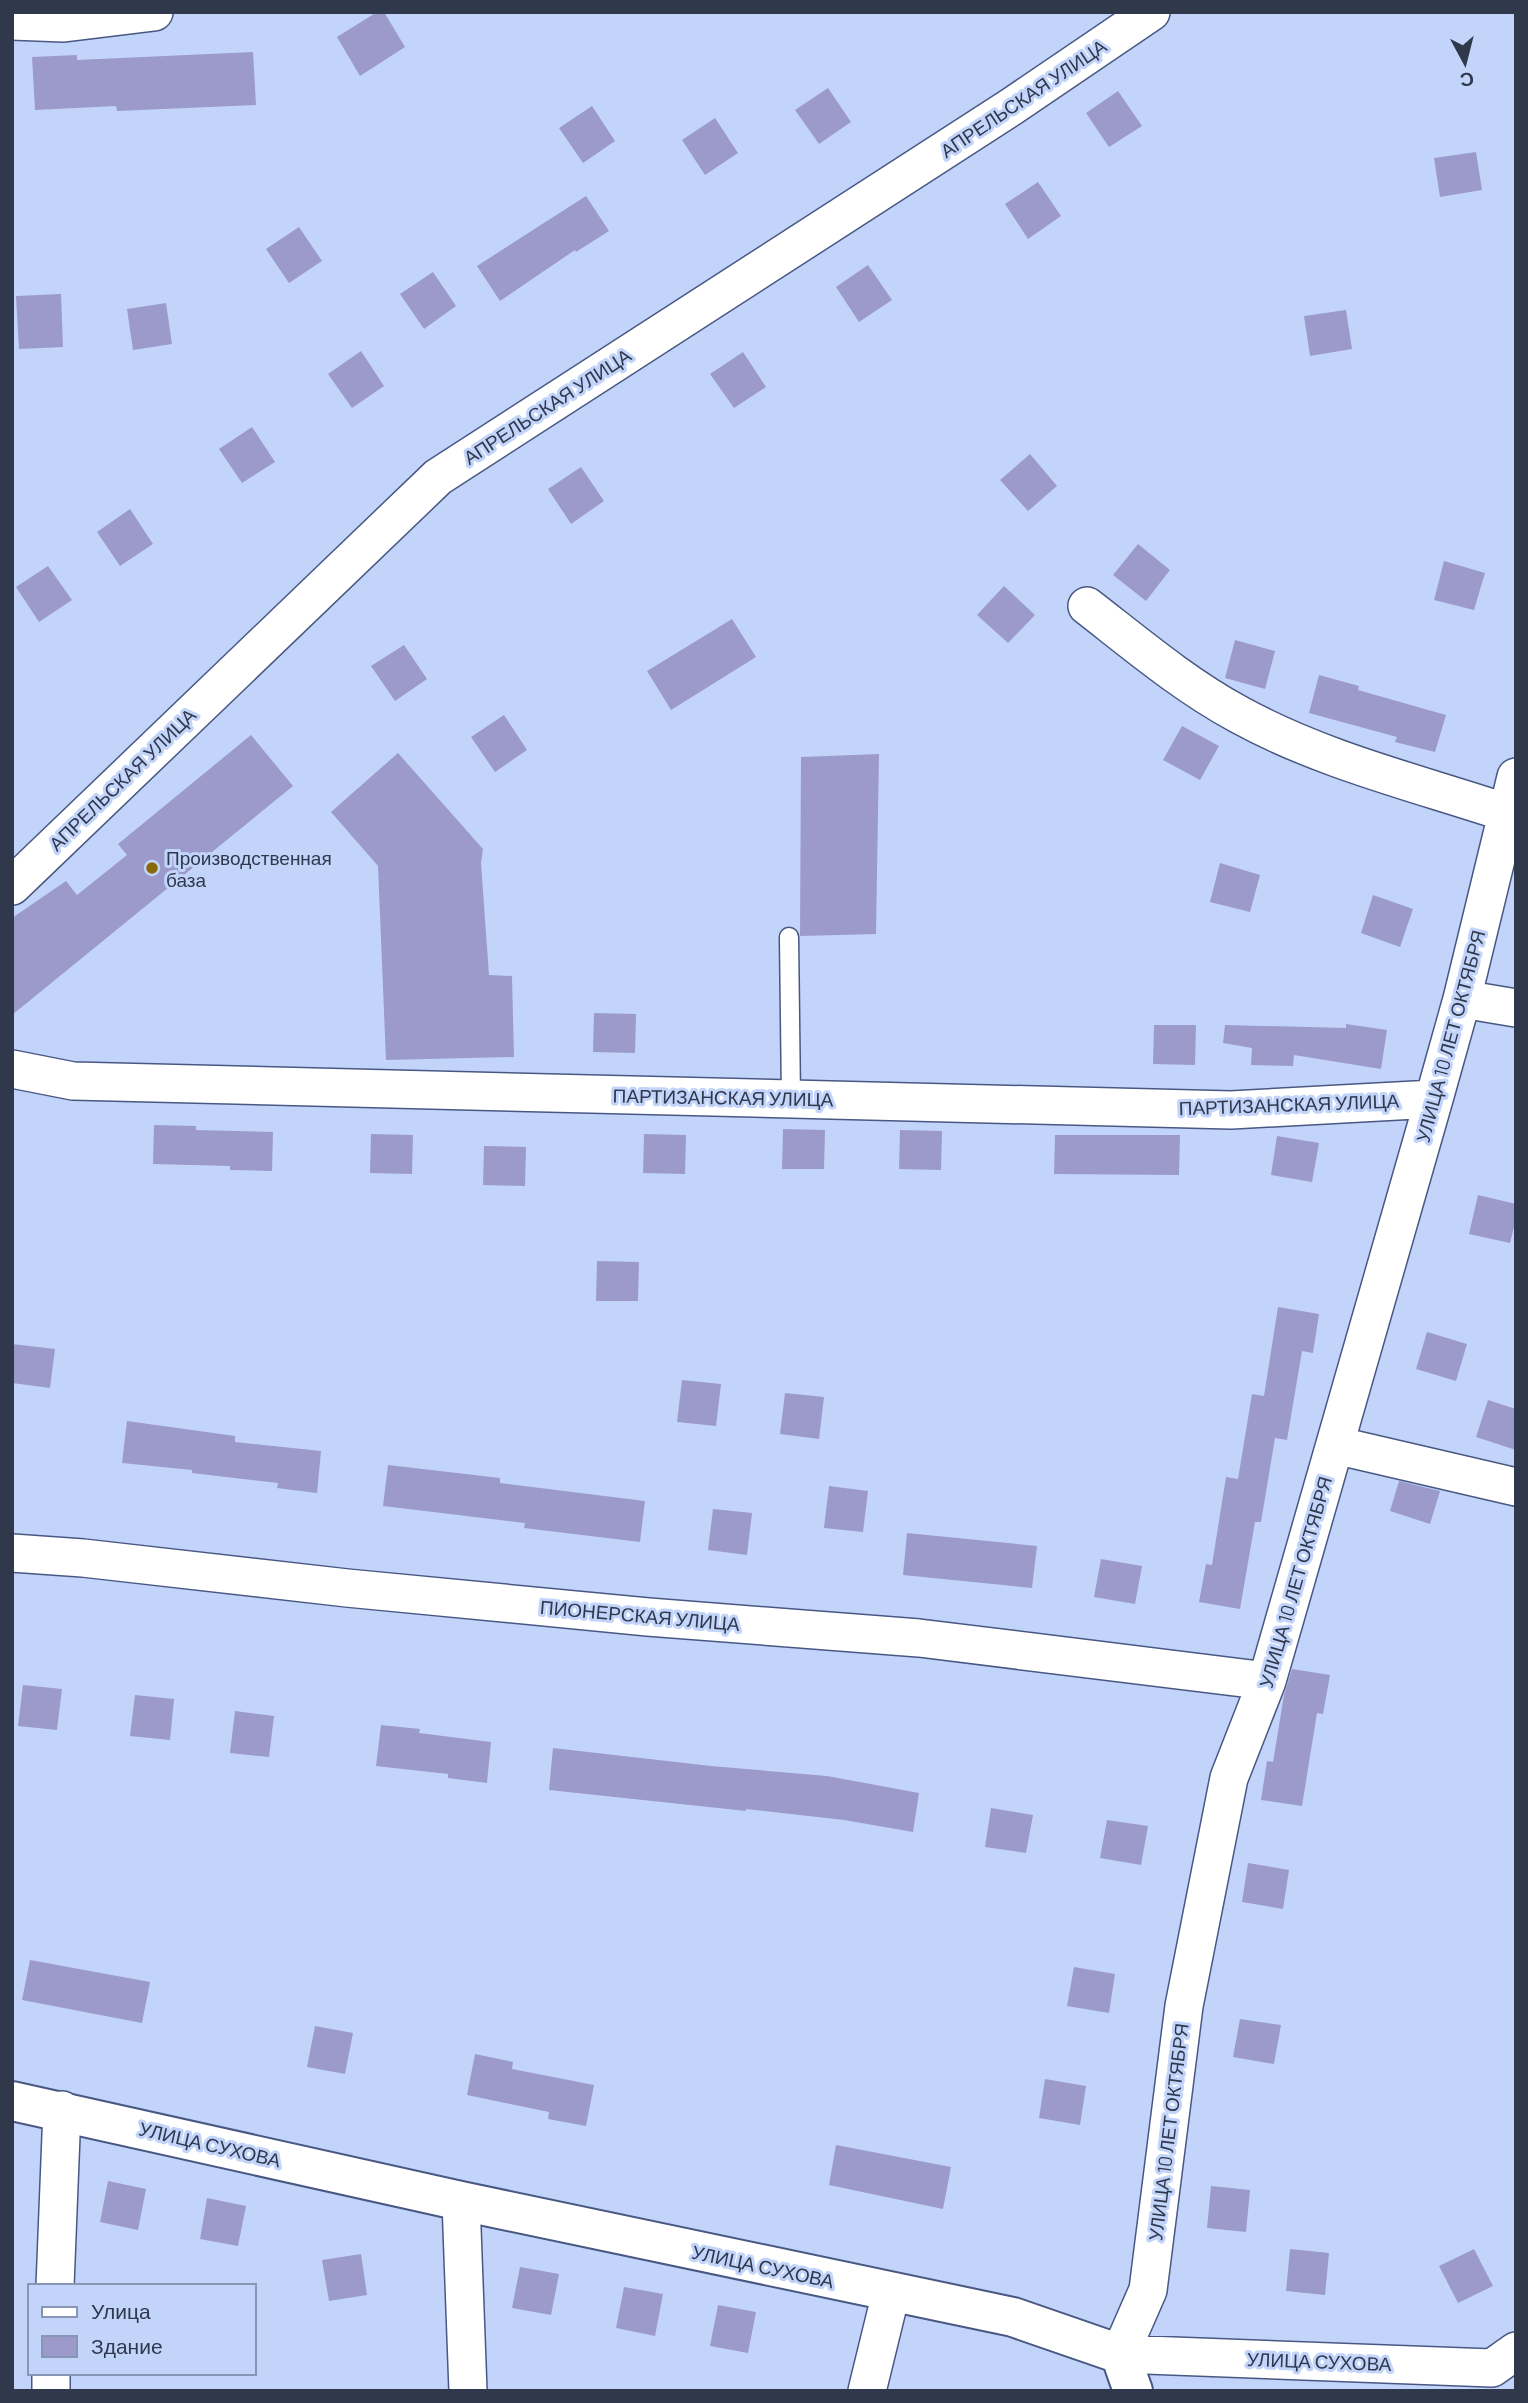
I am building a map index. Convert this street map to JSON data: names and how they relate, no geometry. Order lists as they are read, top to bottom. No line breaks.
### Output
{"streets":{"street":["АПРЕЛЬСКАЯ УЛИЦА","УЛИЦА 10 ЛЕТ ОКТЯБРЯ","ПАРТИЗАНСКАЯ УЛИЦА","ПИОНЕРСКАЯ УЛИЦА","УЛИЦА СУХОВА"]},"crossings":[["УЛИЦА 10 ЛЕТ ОКТЯБРЯ","ПАРТИЗАНСКАЯ УЛИЦА"],["УЛИЦА 10 ЛЕТ ОКТЯБРЯ","ПИОНЕРСКАЯ УЛИЦА"],["УЛИЦА 10 ЛЕТ ОКТЯБРЯ","УЛИЦА СУХОВА"]],"places":["Производственная база"],"legend":["Улица","Здание"],"north":"bottom"}
